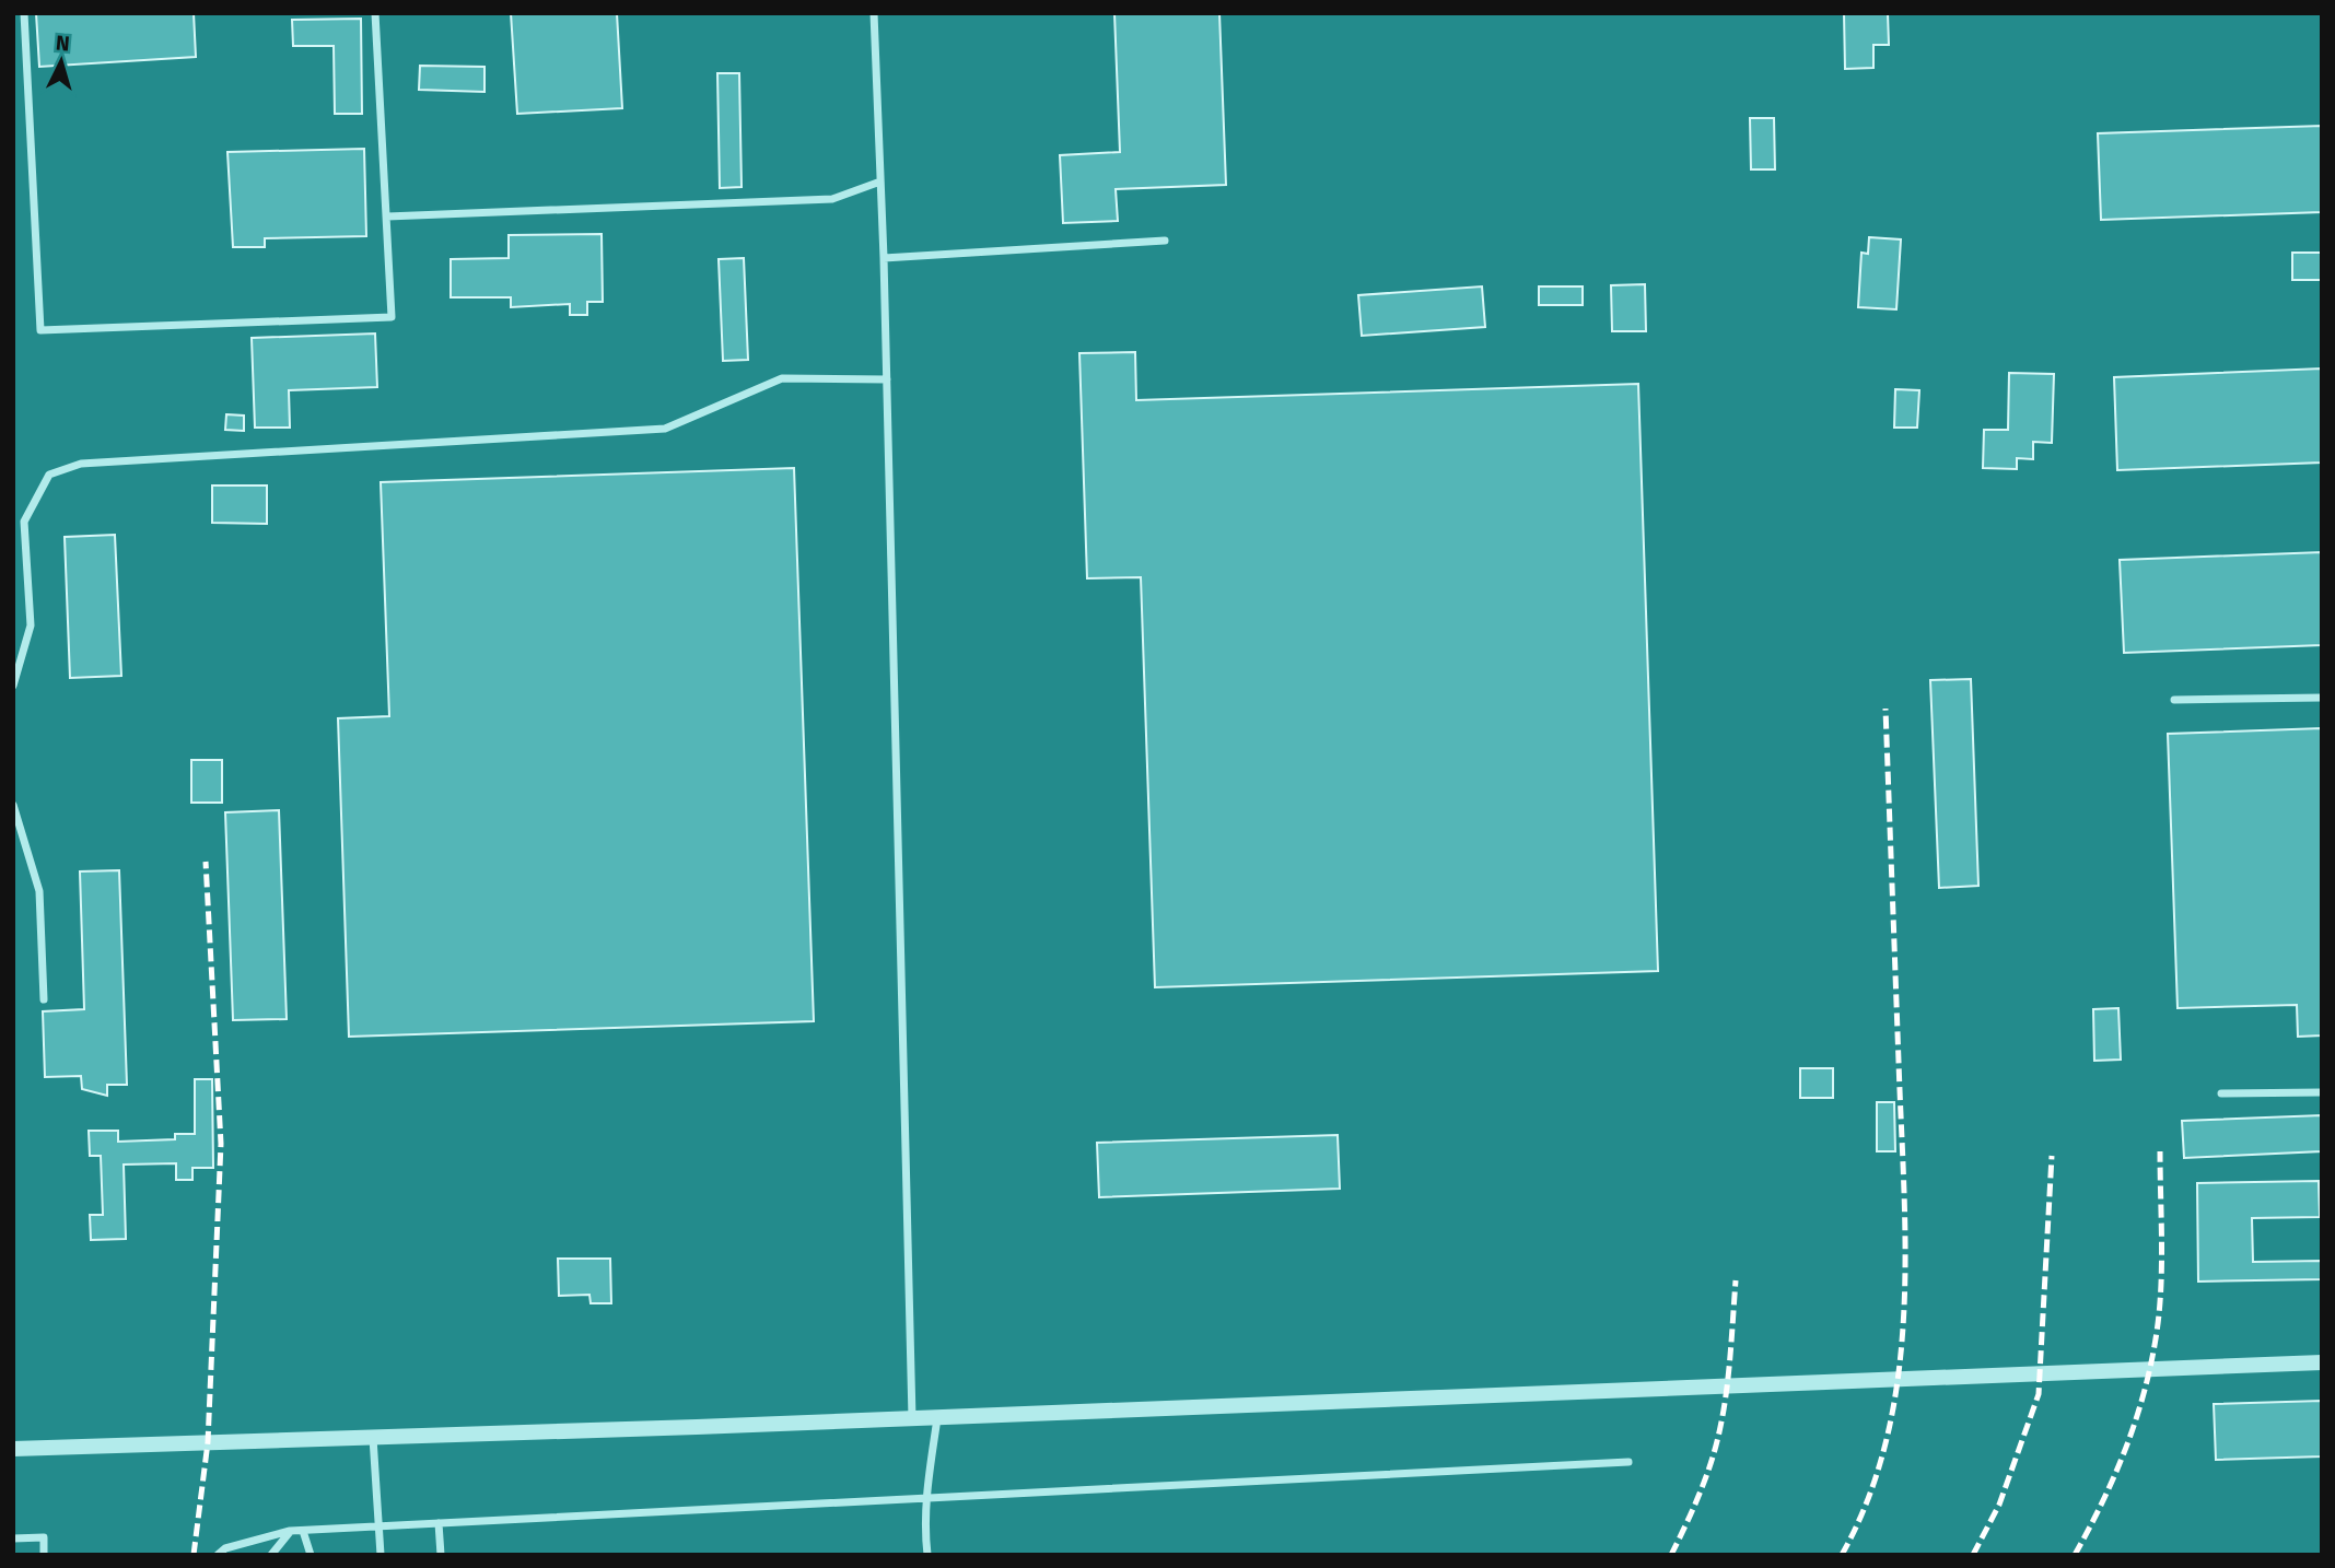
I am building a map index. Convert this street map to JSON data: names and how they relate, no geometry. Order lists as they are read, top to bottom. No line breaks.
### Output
{"north":"top"}
